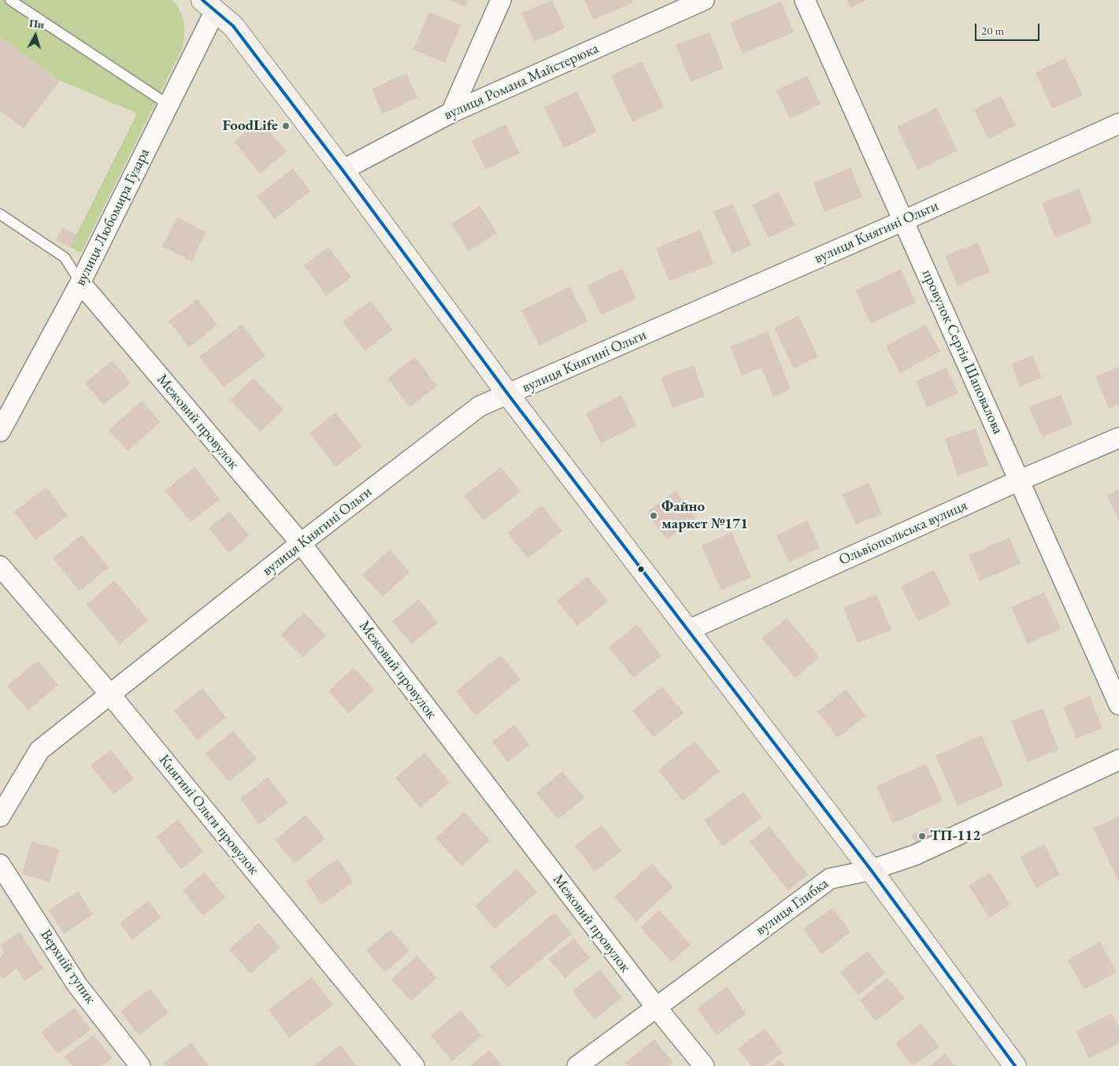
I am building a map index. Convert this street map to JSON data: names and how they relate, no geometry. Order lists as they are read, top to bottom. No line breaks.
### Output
{"streets":{"street":["вулиця Романа Майстерюка","вулиця Любомира Гузара","вулиця Княгині Ольги","провулок Сергія Шаповалова","Межовий провулок","Ольвіопольська вулиця","Княгині Ольги провулок","вулиця Глибка","Верхній тупик"]},"crossings":[["вулиця Любомира Гузара","Межовий провулок"],["вулиця Княгині Ольги","провулок Сергія Шаповалова"],["вулиця Княгині Ольги","Межовий провулок"],["вулиця Княгині Ольги","Княгині Ольги провулок"],["провулок Сергія Шаповалова","Ольвіопольська вулиця"],["Межовий провулок","вулиця Глибка"]],"places":["FoodLife","Файно маркет №171","ТП-112"],"scale_bar":"20 m","north":"top"}
